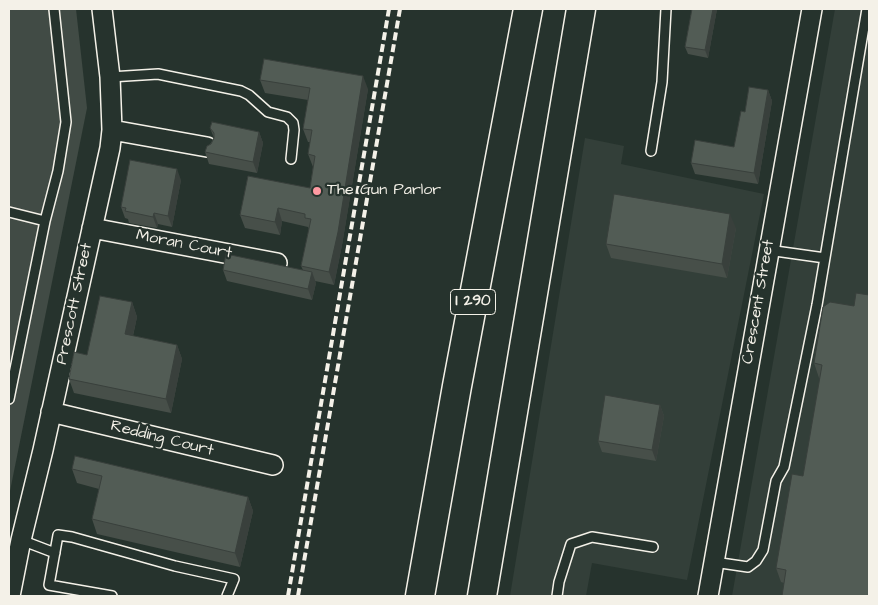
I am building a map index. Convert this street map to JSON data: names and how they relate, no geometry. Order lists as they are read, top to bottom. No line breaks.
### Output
{"streets":{"highway":["I 290"],"street":["Moran Court","Crescent Street","Prescott Street","Redding Court"]},"crossings":[["Moran Court","Prescott Street"],["Prescott Street","Redding Court"]],"places":["The Gun Parlor"]}
